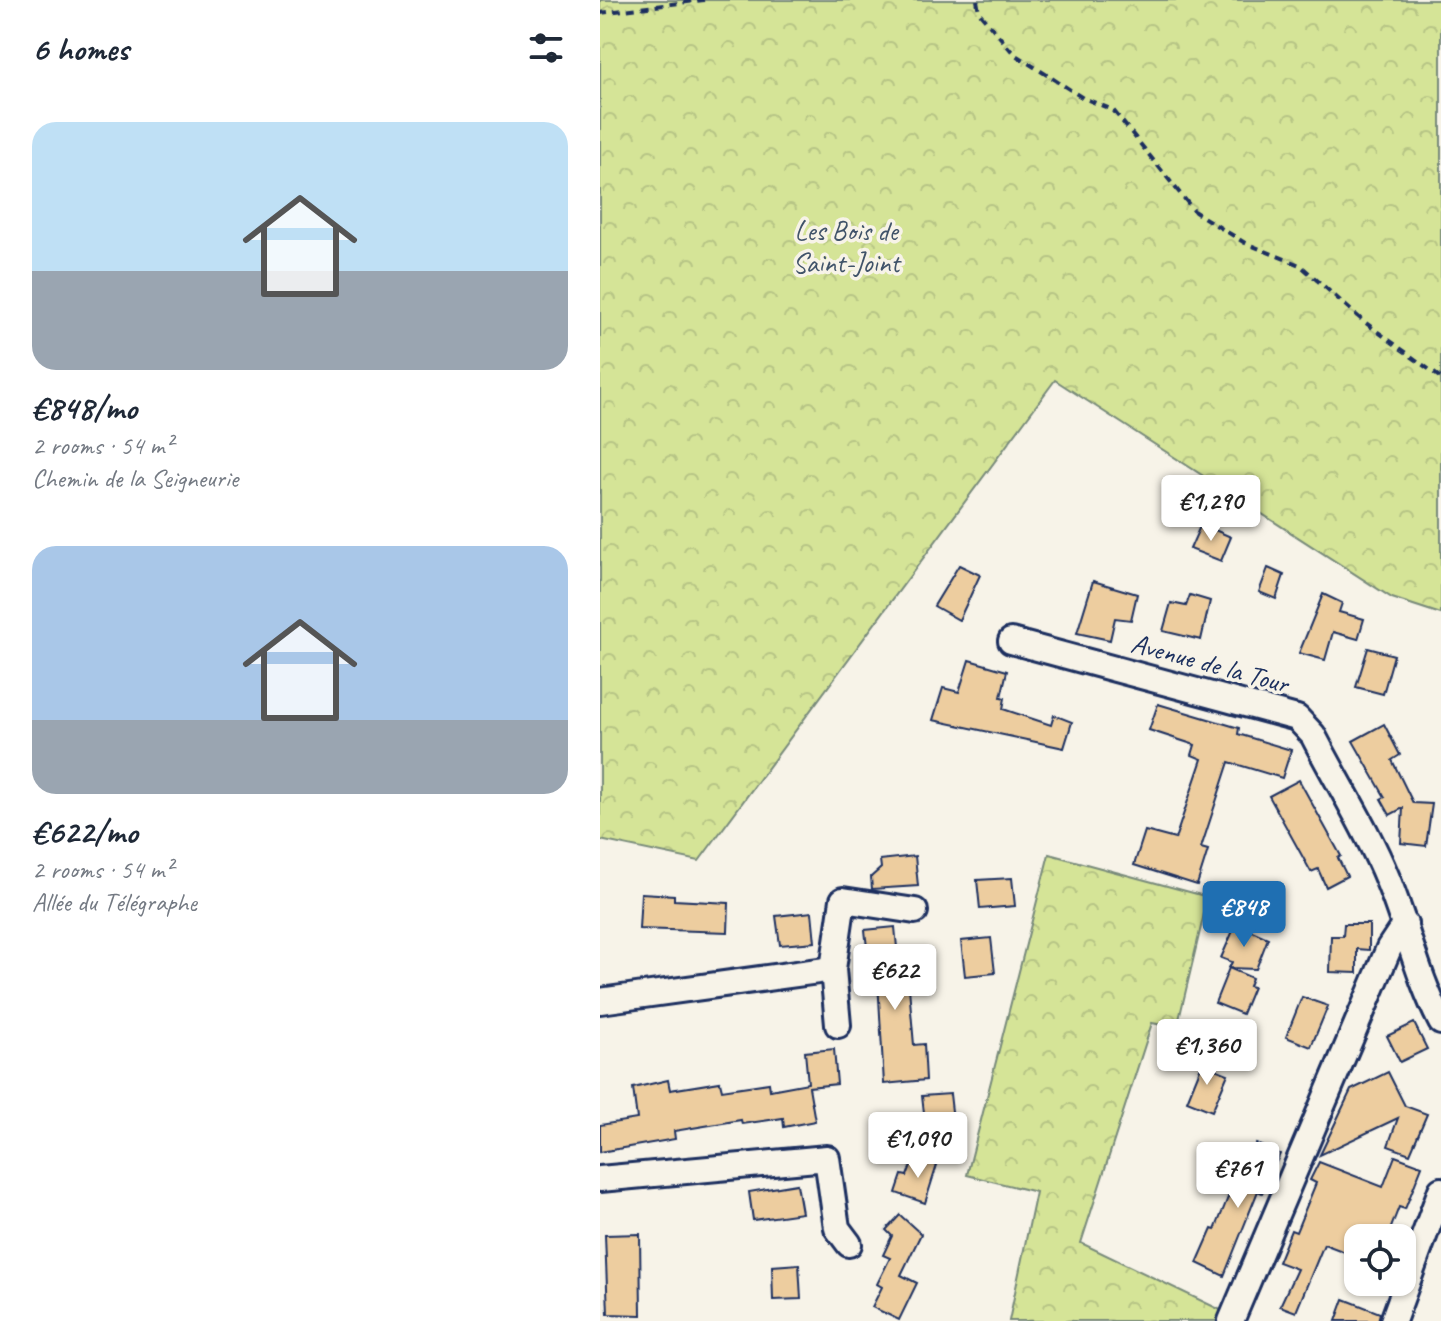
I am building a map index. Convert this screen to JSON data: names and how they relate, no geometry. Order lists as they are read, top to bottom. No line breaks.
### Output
{"streets":{"street":["Avenue de la Tour"]},"parks":["Les Bois de Saint-Joint"],"page":{"heading":"6 homes","list":[{"name":"€848/mo","note":"2 rooms · 54 m² · Chemin de la Seigneurie"},{"name":"€622/mo","note":"2 rooms · 54 m² · Allée du Télégraphe"}],"price":["€1,290","€848","€622","€1,360","€1,090","€761"]}}
